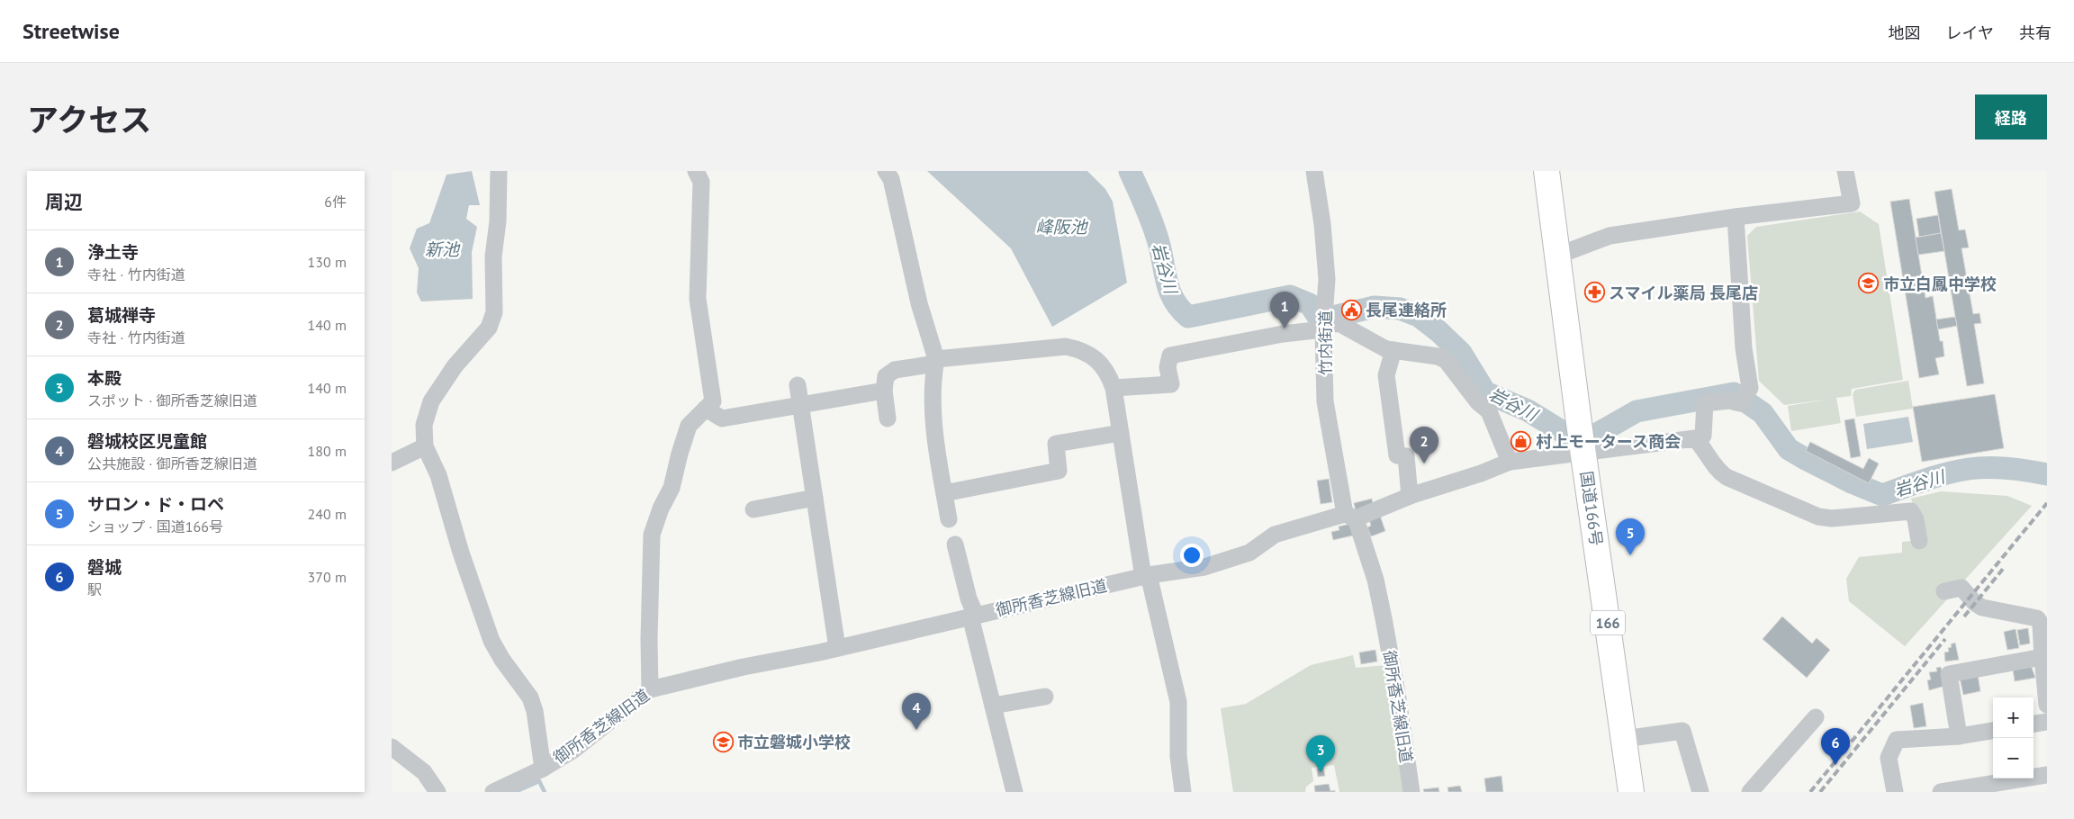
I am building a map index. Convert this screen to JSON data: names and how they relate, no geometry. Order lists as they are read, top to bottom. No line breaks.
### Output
{"streets":{"highway":["国道166号","166"],"street":["竹内街道","御所香芝線旧道"]},"crossings":[["竹内街道","御所香芝線旧道"]],"water":["峰阪池","新池","岩谷川"],"places":{"school or university":["市立白鳳中学校","市立磐城小学校"],"pharmacy":["スマイル薬局 長尾店"],"public building":["長尾連絡所"],"shop":["村上モータース商会"]},"page":{"header":"Streetwise","nav":["地図","レイヤ","共有"],"title":"アクセス","buttons":"経路","heading":["周辺","6件"],"list":[{"mark":"1","name":"浄土寺","note":"寺社 · 竹内街道","value":"130 m"},{"mark":"2","name":"葛城禅寺","note":"寺社 · 竹内街道","value":"140 m"},{"mark":"3","name":"本殿","note":"スポット · 御所香芝線旧道","value":"140 m"},{"mark":"4","name":"磐城校区児童館","note":"公共施設 · 御所香芝線旧道","value":"180 m"},{"mark":"5","name":"サロン・ド・ロペ","note":"ショップ · 国道166号","value":"240 m"},{"mark":"6","name":"磐城","note":"駅","value":"370 m"}],"pins":["1","2","5","4","6","3"],"map_buttons":["+","−"]}}
